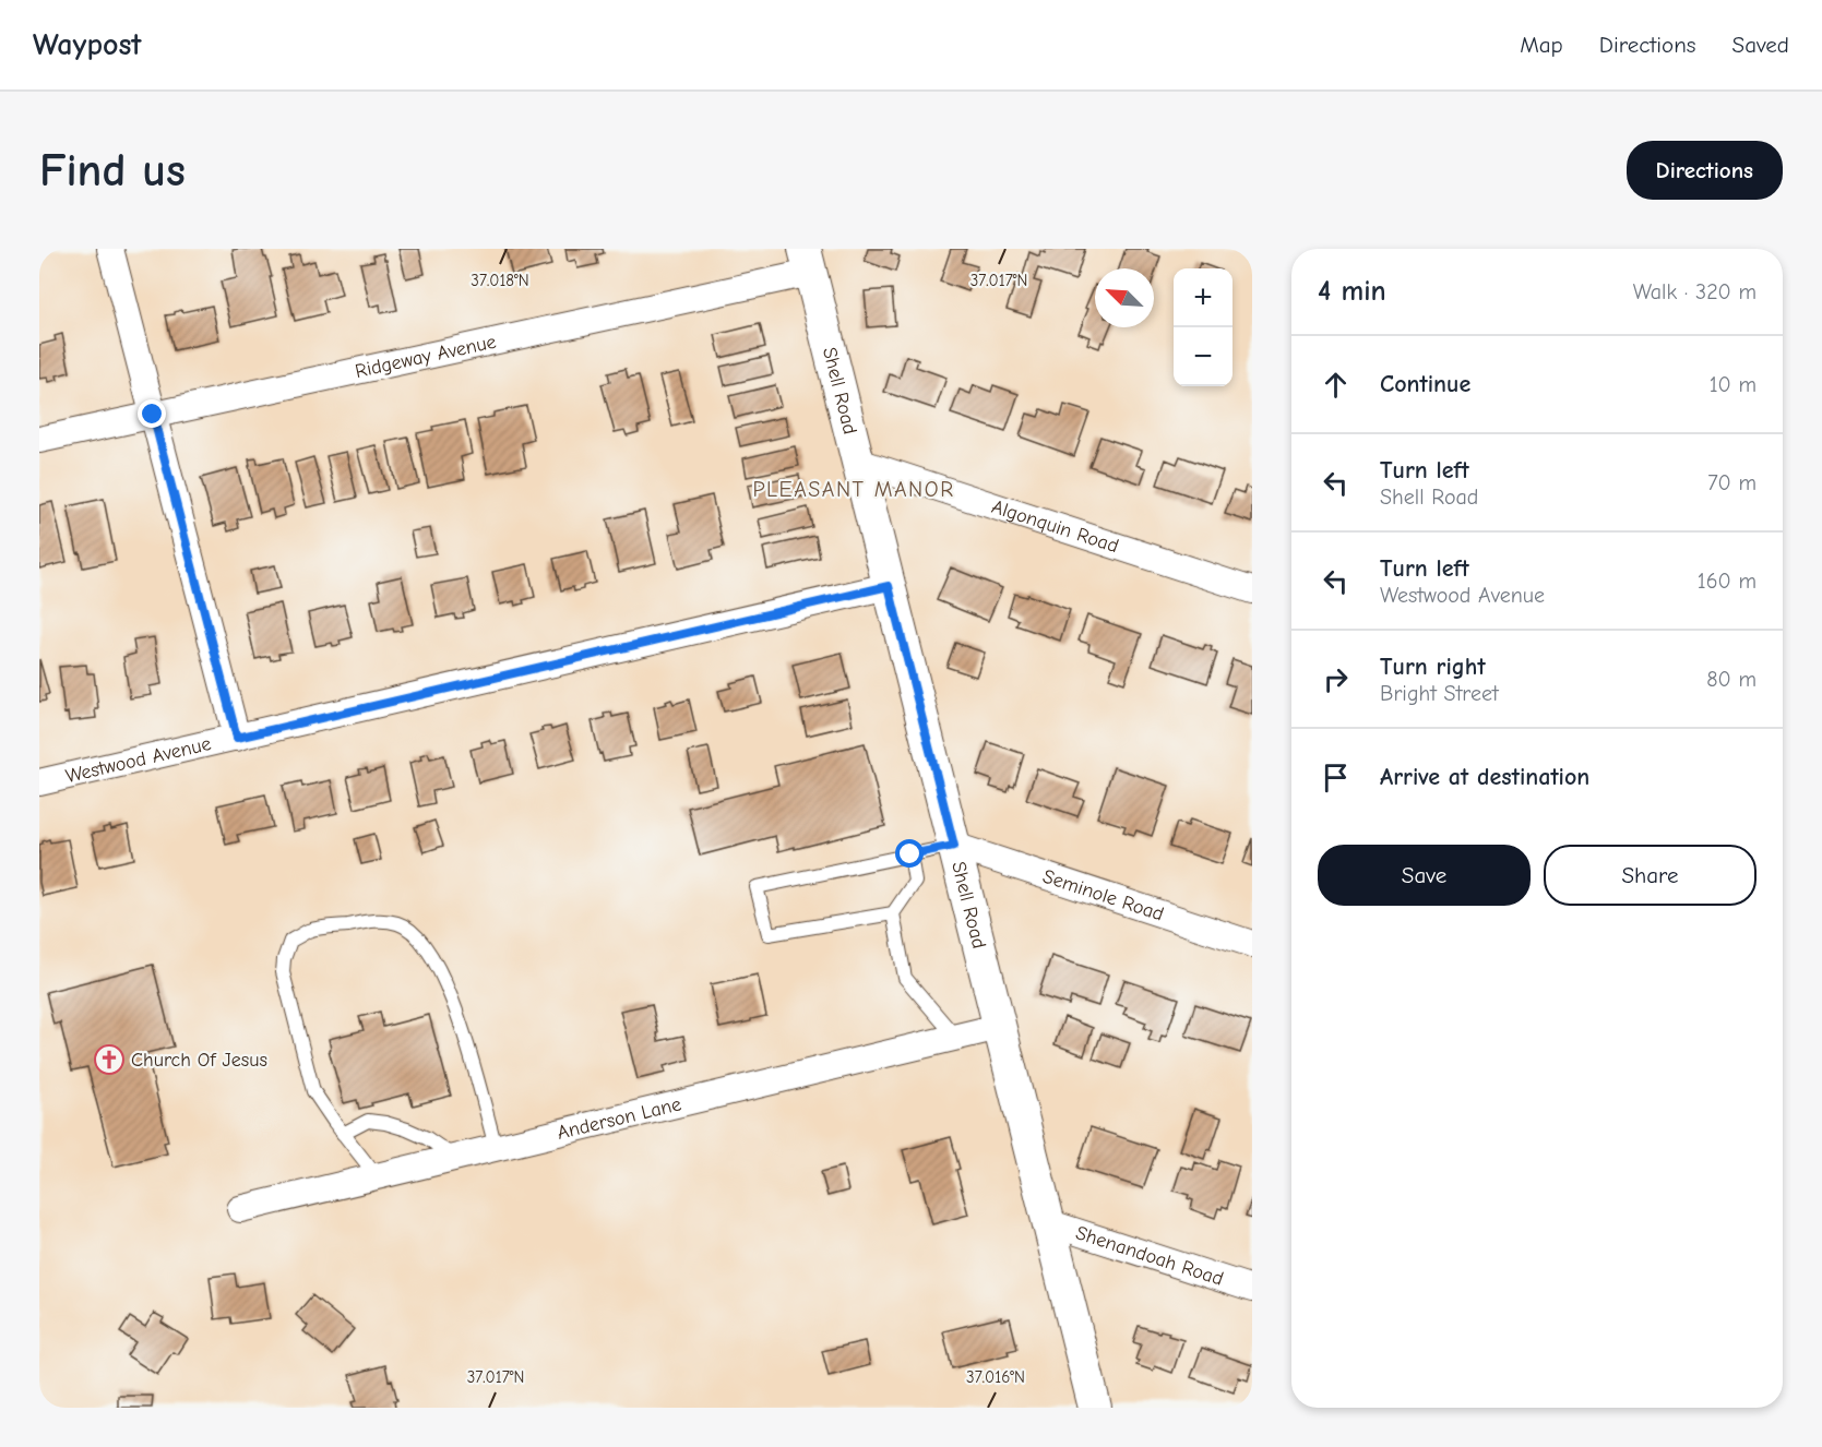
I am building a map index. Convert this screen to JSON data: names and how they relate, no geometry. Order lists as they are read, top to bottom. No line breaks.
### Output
{"streets":{"street":["Ridgeway Avenue","Shell Road","Algonquin Road","Westwood Avenue","Seminole Road","Anderson Lane","Shenandoah Road"]},"crossings":[["Ridgeway Avenue","Shell Road"],["Shell Road","Algonquin Road"],["Shell Road","Westwood Avenue"],["Shell Road","Seminole Road"],["Shell Road","Anderson Lane"],["Shell Road","Shenandoah Road"]],"districts":["PLEASANT MANOR"],"places":{"church":["Church Of Jesus"]},"north":"top left","page":{"header":"Waypost","nav":["Map","Directions","Saved"],"buttons":["Directions",["Save","Share"]],"title":"Find us","heading":["4 min","Walk · 320 m"],"map_buttons":["+","−"],"list":[["Continue","10 m"],["Turn left","Shell Road","70 m"],["Turn left","Westwood Avenue","160 m"],["Turn right","Bright Street","80 m"],"Arrive at destination"]},"coordinates":["37.017°N","37.018°N","37.016°N"]}
